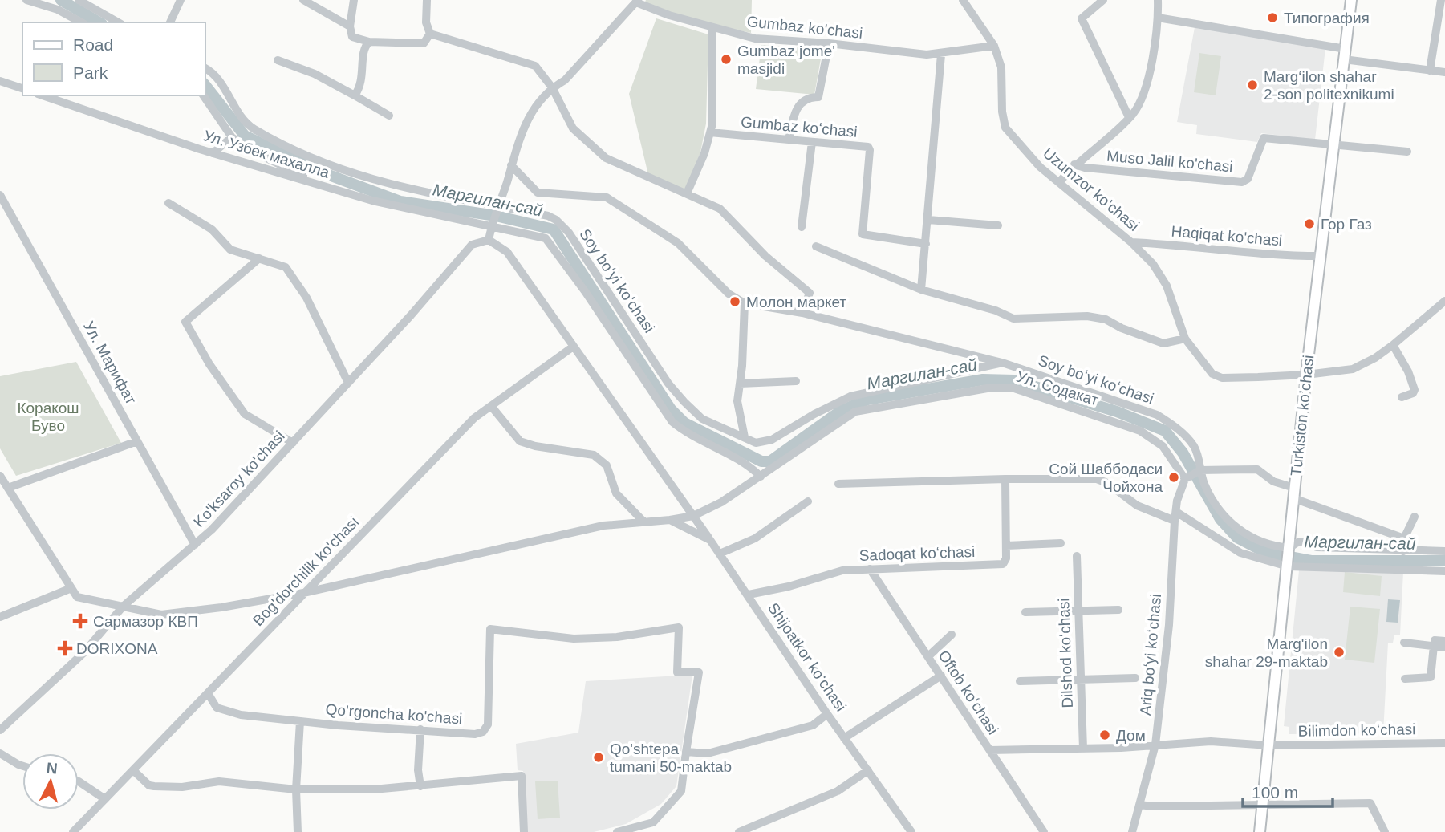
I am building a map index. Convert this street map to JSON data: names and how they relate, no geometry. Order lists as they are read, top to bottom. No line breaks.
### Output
{"streets":{"main road":["Turkiston ko’chasi"],"street":["Gumbaz ko'chasi","Gumbaz koʻchasi","Ул. Узбек махалла","Muso Jalil ko'chasi","Uzumzor ko'chasi","Haqiqat ko'chasi","Soy boʻyi koʻchasi","Ул. Марифат","Ул. Содакат","Ko'ksaroy ko'chasi","Sadoqat koʻchasi","Bog'dorchilik ko'chasi","Dilshod koʻchasi","Ariq boʻyi koʻchasi","Shijoatkor koʻchasi","Oftob koʻchasi","Qo'rgoncha ko'chasi","Bilimdon koʻchasi"]},"crossings":[["Gumbaz ko'chasi","Uzumzor ko'chasi"],["Ул. Узбек махалла","Ул. Содакат"],["Muso Jalil ko'chasi","Turkiston ko’chasi"],["Uzumzor ko'chasi","Haqiqat ko'chasi"],["Uzumzor ko'chasi","Turkiston ko’chasi"],["Haqiqat ko'chasi","Turkiston ko’chasi"],["Soy boʻyi koʻchasi","Turkiston ko’chasi"],["Ул. Марифат","Ko'ksaroy ko'chasi"],["Ул. Содакат","Ariq boʻyi koʻchasi"],["Turkiston ko’chasi","Bilimdon koʻchasi"],["Sadoqat koʻchasi","Shijoatkor koʻchasi"],["Sadoqat koʻchasi","Oftob koʻchasi"],["Bog'dorchilik ko'chasi","Qo'rgoncha ko'chasi"],["Dilshod koʻchasi","Bilimdon koʻchasi"],["Ariq boʻyi koʻchasi","Bilimdon koʻchasi"],["Oftob koʻchasi","Bilimdon koʻchasi"]],"water":["Маргилан-сай"],"parks":["Коракош Буво"],"places":{"other":["Типография","Gumbaz jome' masjidi","Margʻilon shahar 2-son politexnikumi","Гор Газ","Молон маркет","Сой Шаббодаси Чойхона","Marg'ilon shahar 29-maktab","Дом","Qo'shtepa tumani 50-maktab"],"health":["Сармазор КВП","DORIXONA"]},"legend":["Road","Park"],"scale_bar":"100 m","north":"top"}
